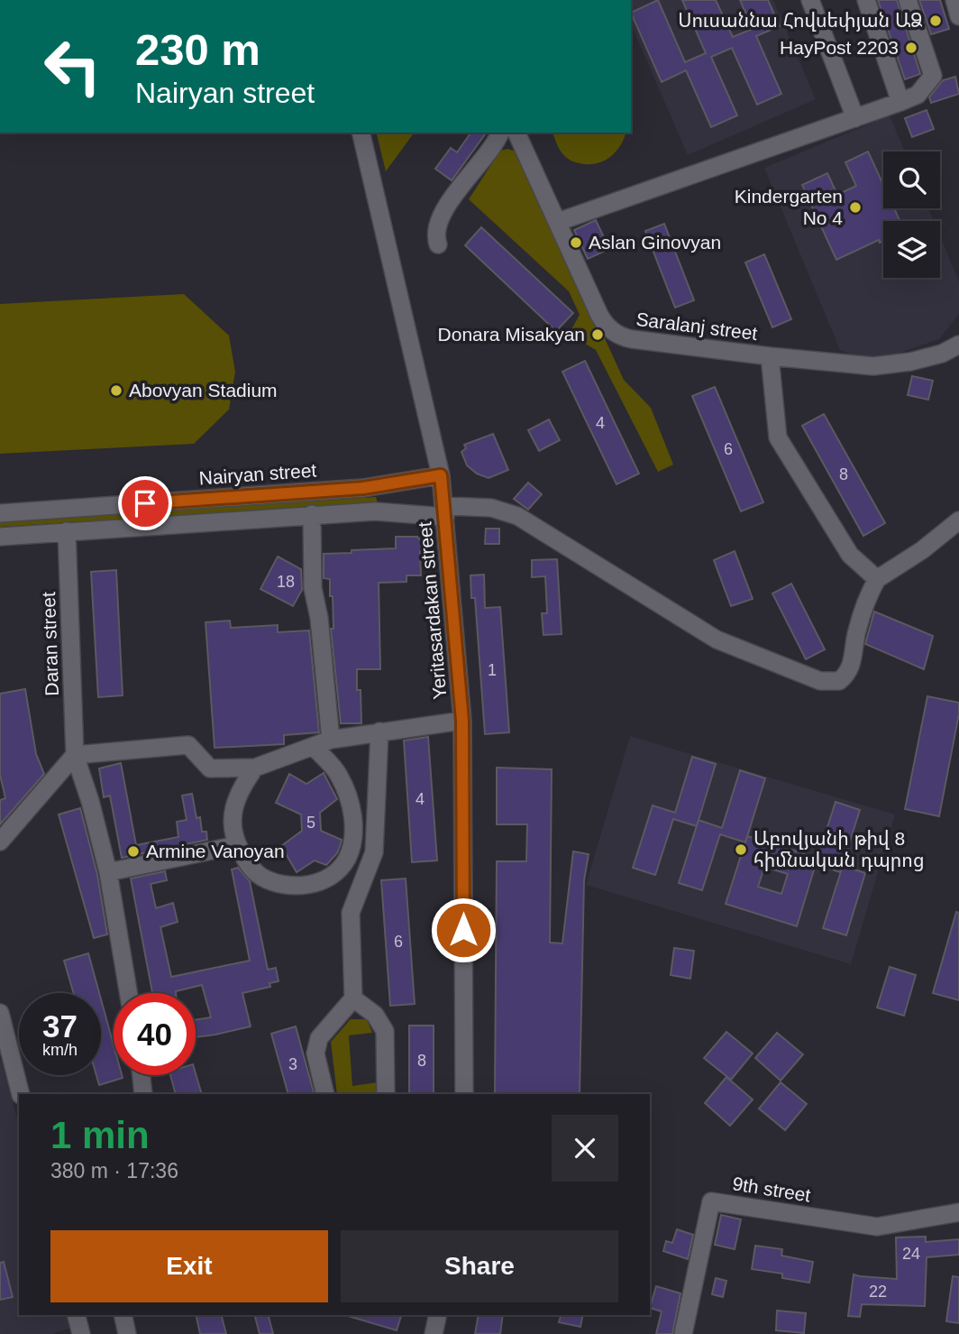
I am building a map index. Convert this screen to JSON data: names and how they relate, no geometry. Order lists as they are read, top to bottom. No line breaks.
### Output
{"streets":{"street":["Saralanj street","Nairyan street","Yeritasardakan street","Daran street","9th street"]},"crossings":[["Nairyan street","Yeritasardakan street"]],"places":["Սուսաննա Հովսեփյան ԱՁ","HayPost 2203","Kindergarten No 4","Aslan Ginovyan","Donara Misakyan","Abovyan Stadium","Աբովյանի թիվ 8 հիմնական դպրոց","Armine Vanoyan"],"house_numbers":["4","6","8","18","1","4","5","6","8","3","24","22"],"page":{"turn":["230 m","Nairyan street"],"speed":"37 km/h","limit":"40","heading":["1 min","380 m · 17:36"],"buttons":["Exit","Share"]}}
